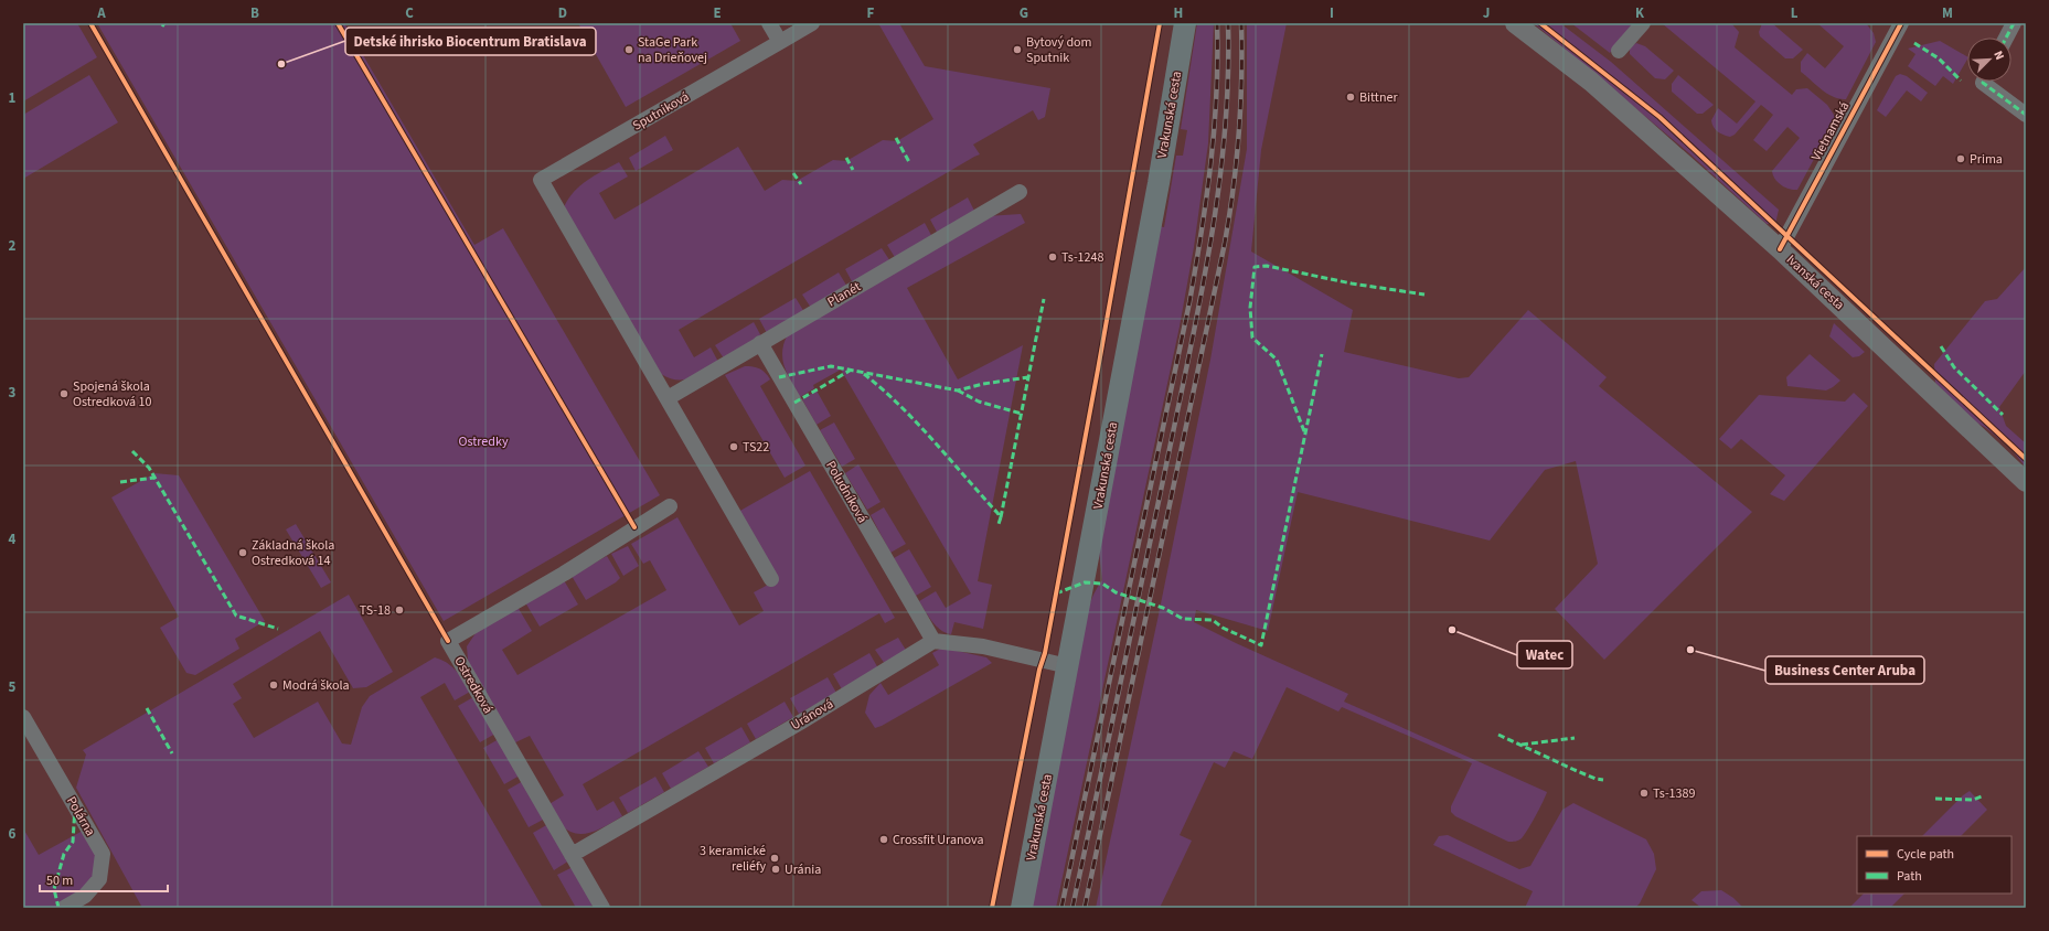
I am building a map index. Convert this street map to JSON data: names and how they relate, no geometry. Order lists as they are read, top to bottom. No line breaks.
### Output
{"streets":{"main road":["Vrakunská cesta"],"street":["Sputniková","Vietnamská","Ivanská cesta","Planét","Poludníková","Ostredková","Uránová","Polárna"]},"crossings":[["Sputniková","Planét"],["Vietnamská","Ivanská cesta"],["Planét","Poludníková"],["Poludníková","Uránová"],["Ostredková","Uránová"]],"parks":["Ostredky"],"places":["StaGe Park na Drieňovej","Bytový dom Sputnik","Detské ihrisko Biocentrum Bratislava","Bittner","Prima","Ts-1248","Spojená škola Ostredková 10","TS22","Základná škola Ostredková 14","TS-18","Watec","Business Center Aruba","Modrá škola","Ts-1389","Crossfit Uranova","3 keramické reliéfy","Uránia"],"legend":["Cycle path","Path"],"scale_bar":"50 m","north":"top right","grid":{"columns":["A","B","C","D","E","F","G","H","I","J","K","L","M"],"rows":["1","2","3","4","5","6"]}}
